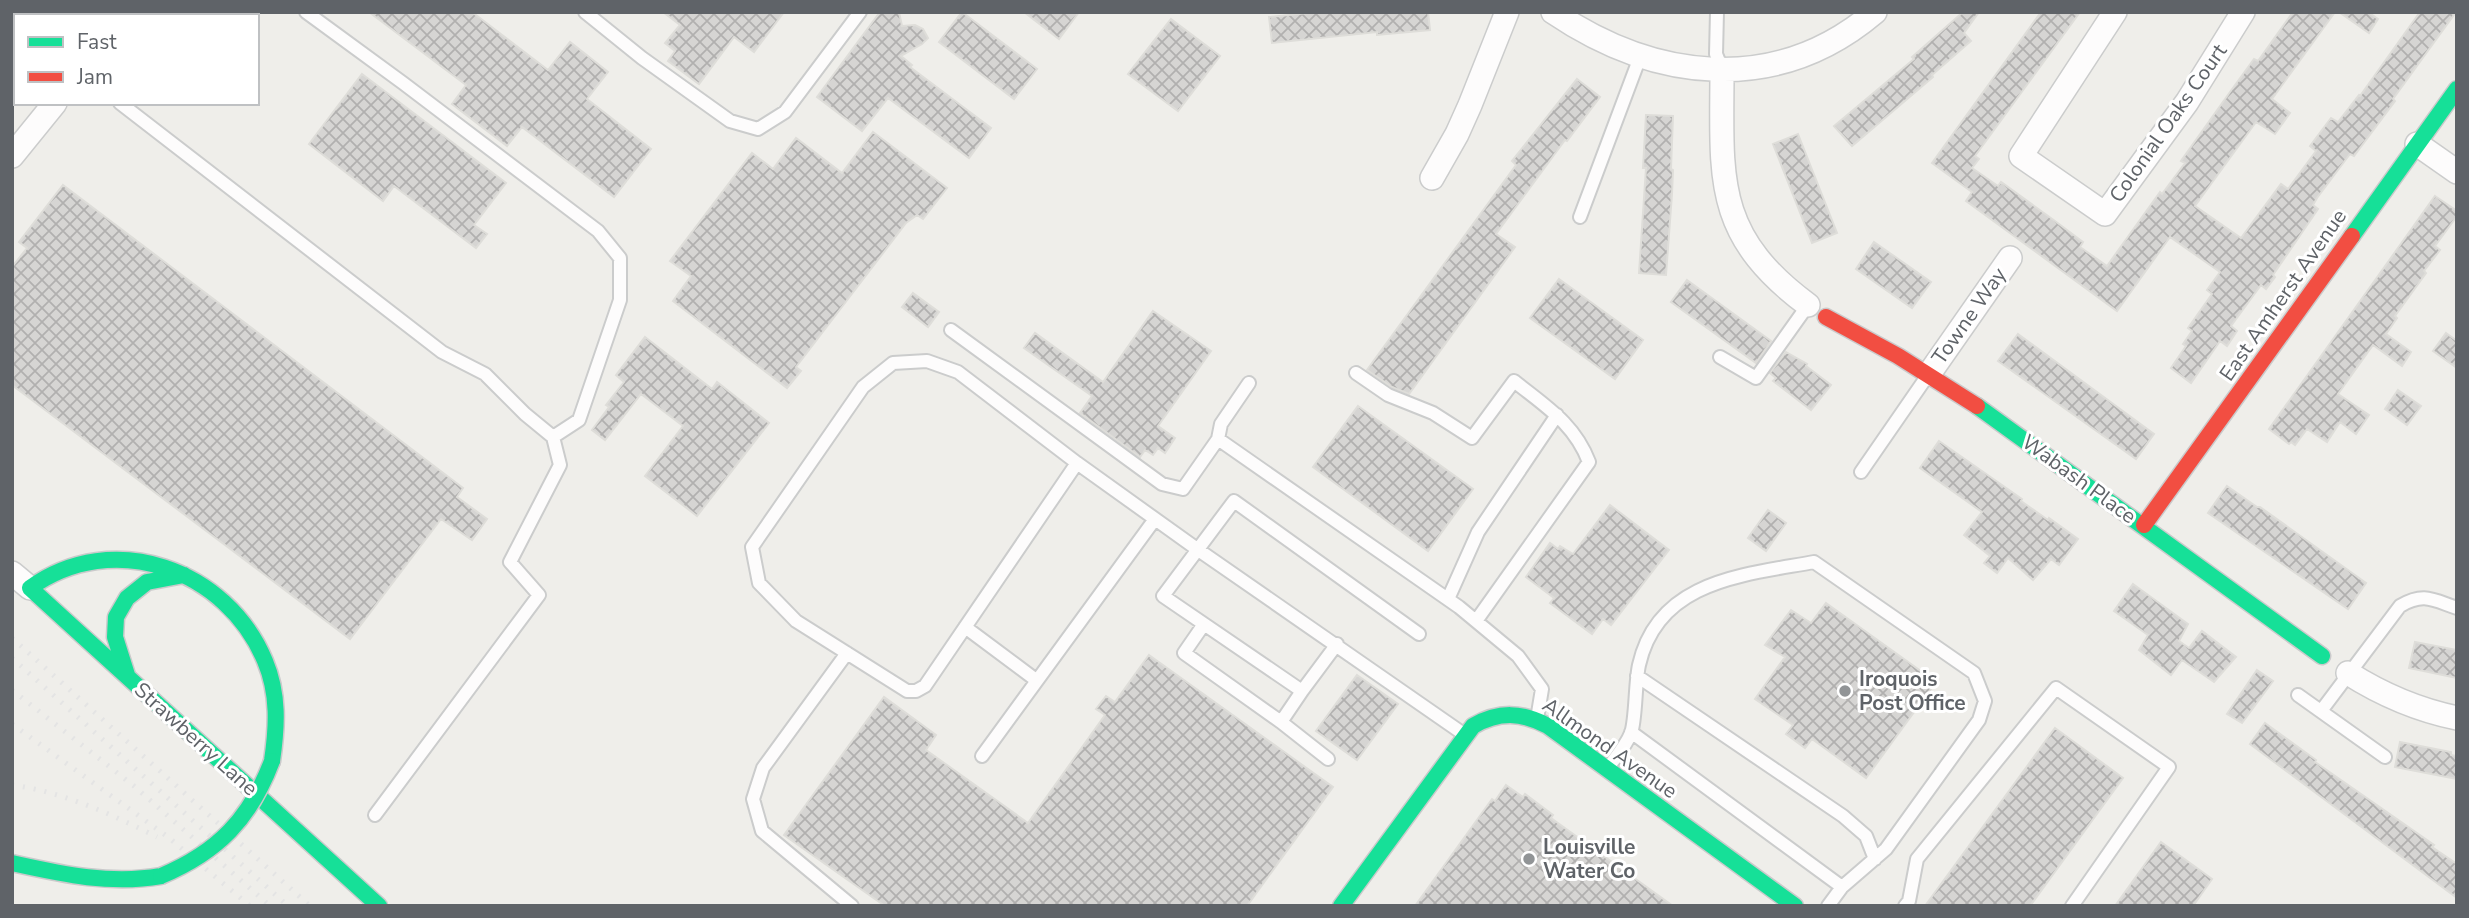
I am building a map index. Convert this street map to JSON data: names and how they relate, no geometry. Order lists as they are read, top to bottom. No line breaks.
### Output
{"streets":{"street":["Colonial Oaks Court","East Amherst Avenue","Towne Way","Wabash Place","Strawberry Lane","Allmond Avenue"]},"crossings":[["East Amherst Avenue","Wabash Place"],["Towne Way","Wabash Place"]],"places":["Iroquois Post Office","Louisville Water Co"],"legend":["Fast","Jam"]}
